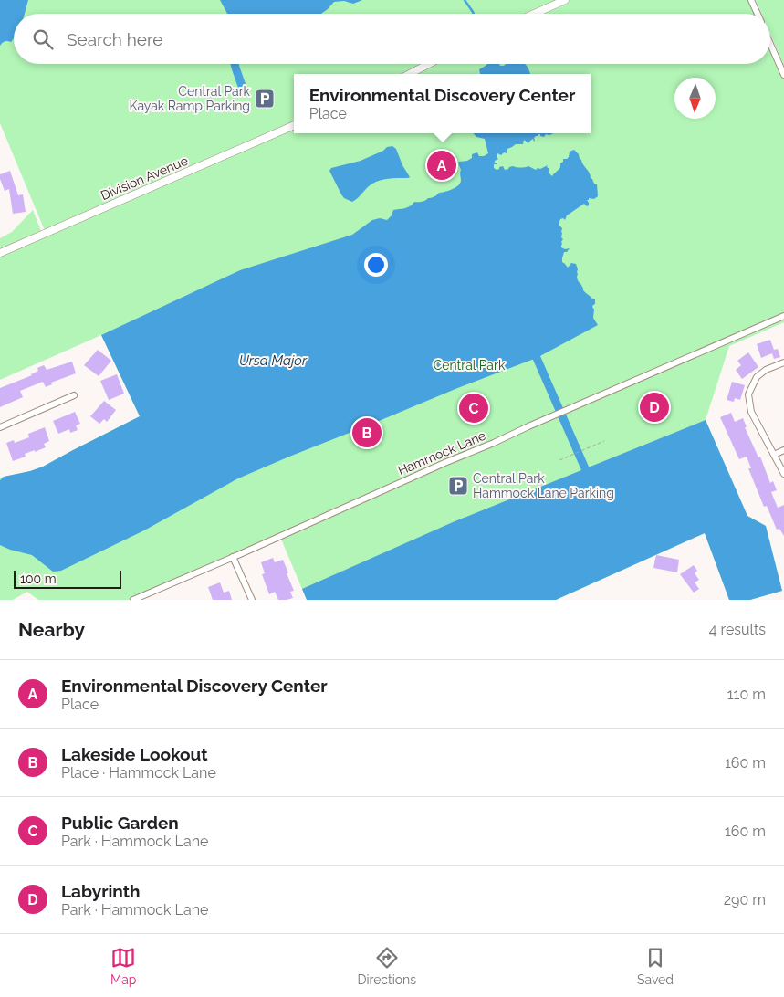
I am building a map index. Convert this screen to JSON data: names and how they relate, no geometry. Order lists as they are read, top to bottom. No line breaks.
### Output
{"streets":{"street":["Division Avenue","Hammock Lane"]},"water":["Ursa Major"],"parks":["Central Park"],"places":{"parking":["Central Park Kayak Ramp Parking","Central Park Hammock Lane Parking"]},"scale_bar":"100 m","north":"bottom","page":{"search":"Search here","popup":["Environmental Discovery Center","Place"],"pins":["A","D","C","B"],"scale":"100 m","heading":["Nearby","4 results"],"list":[{"mark":"A","name":"Environmental Discovery Center","note":"Place","value":"110 m"},{"mark":"B","name":"Lakeside Lookout","note":"Place · Hammock Lane","value":"160 m"},{"mark":"C","name":"Public Garden","note":"Park · Hammock Lane","value":"160 m"},{"mark":"D","name":"Labyrinth","note":"Park · Hammock Lane","value":"290 m"}],"nav":["Map","Directions","Saved"]}}
